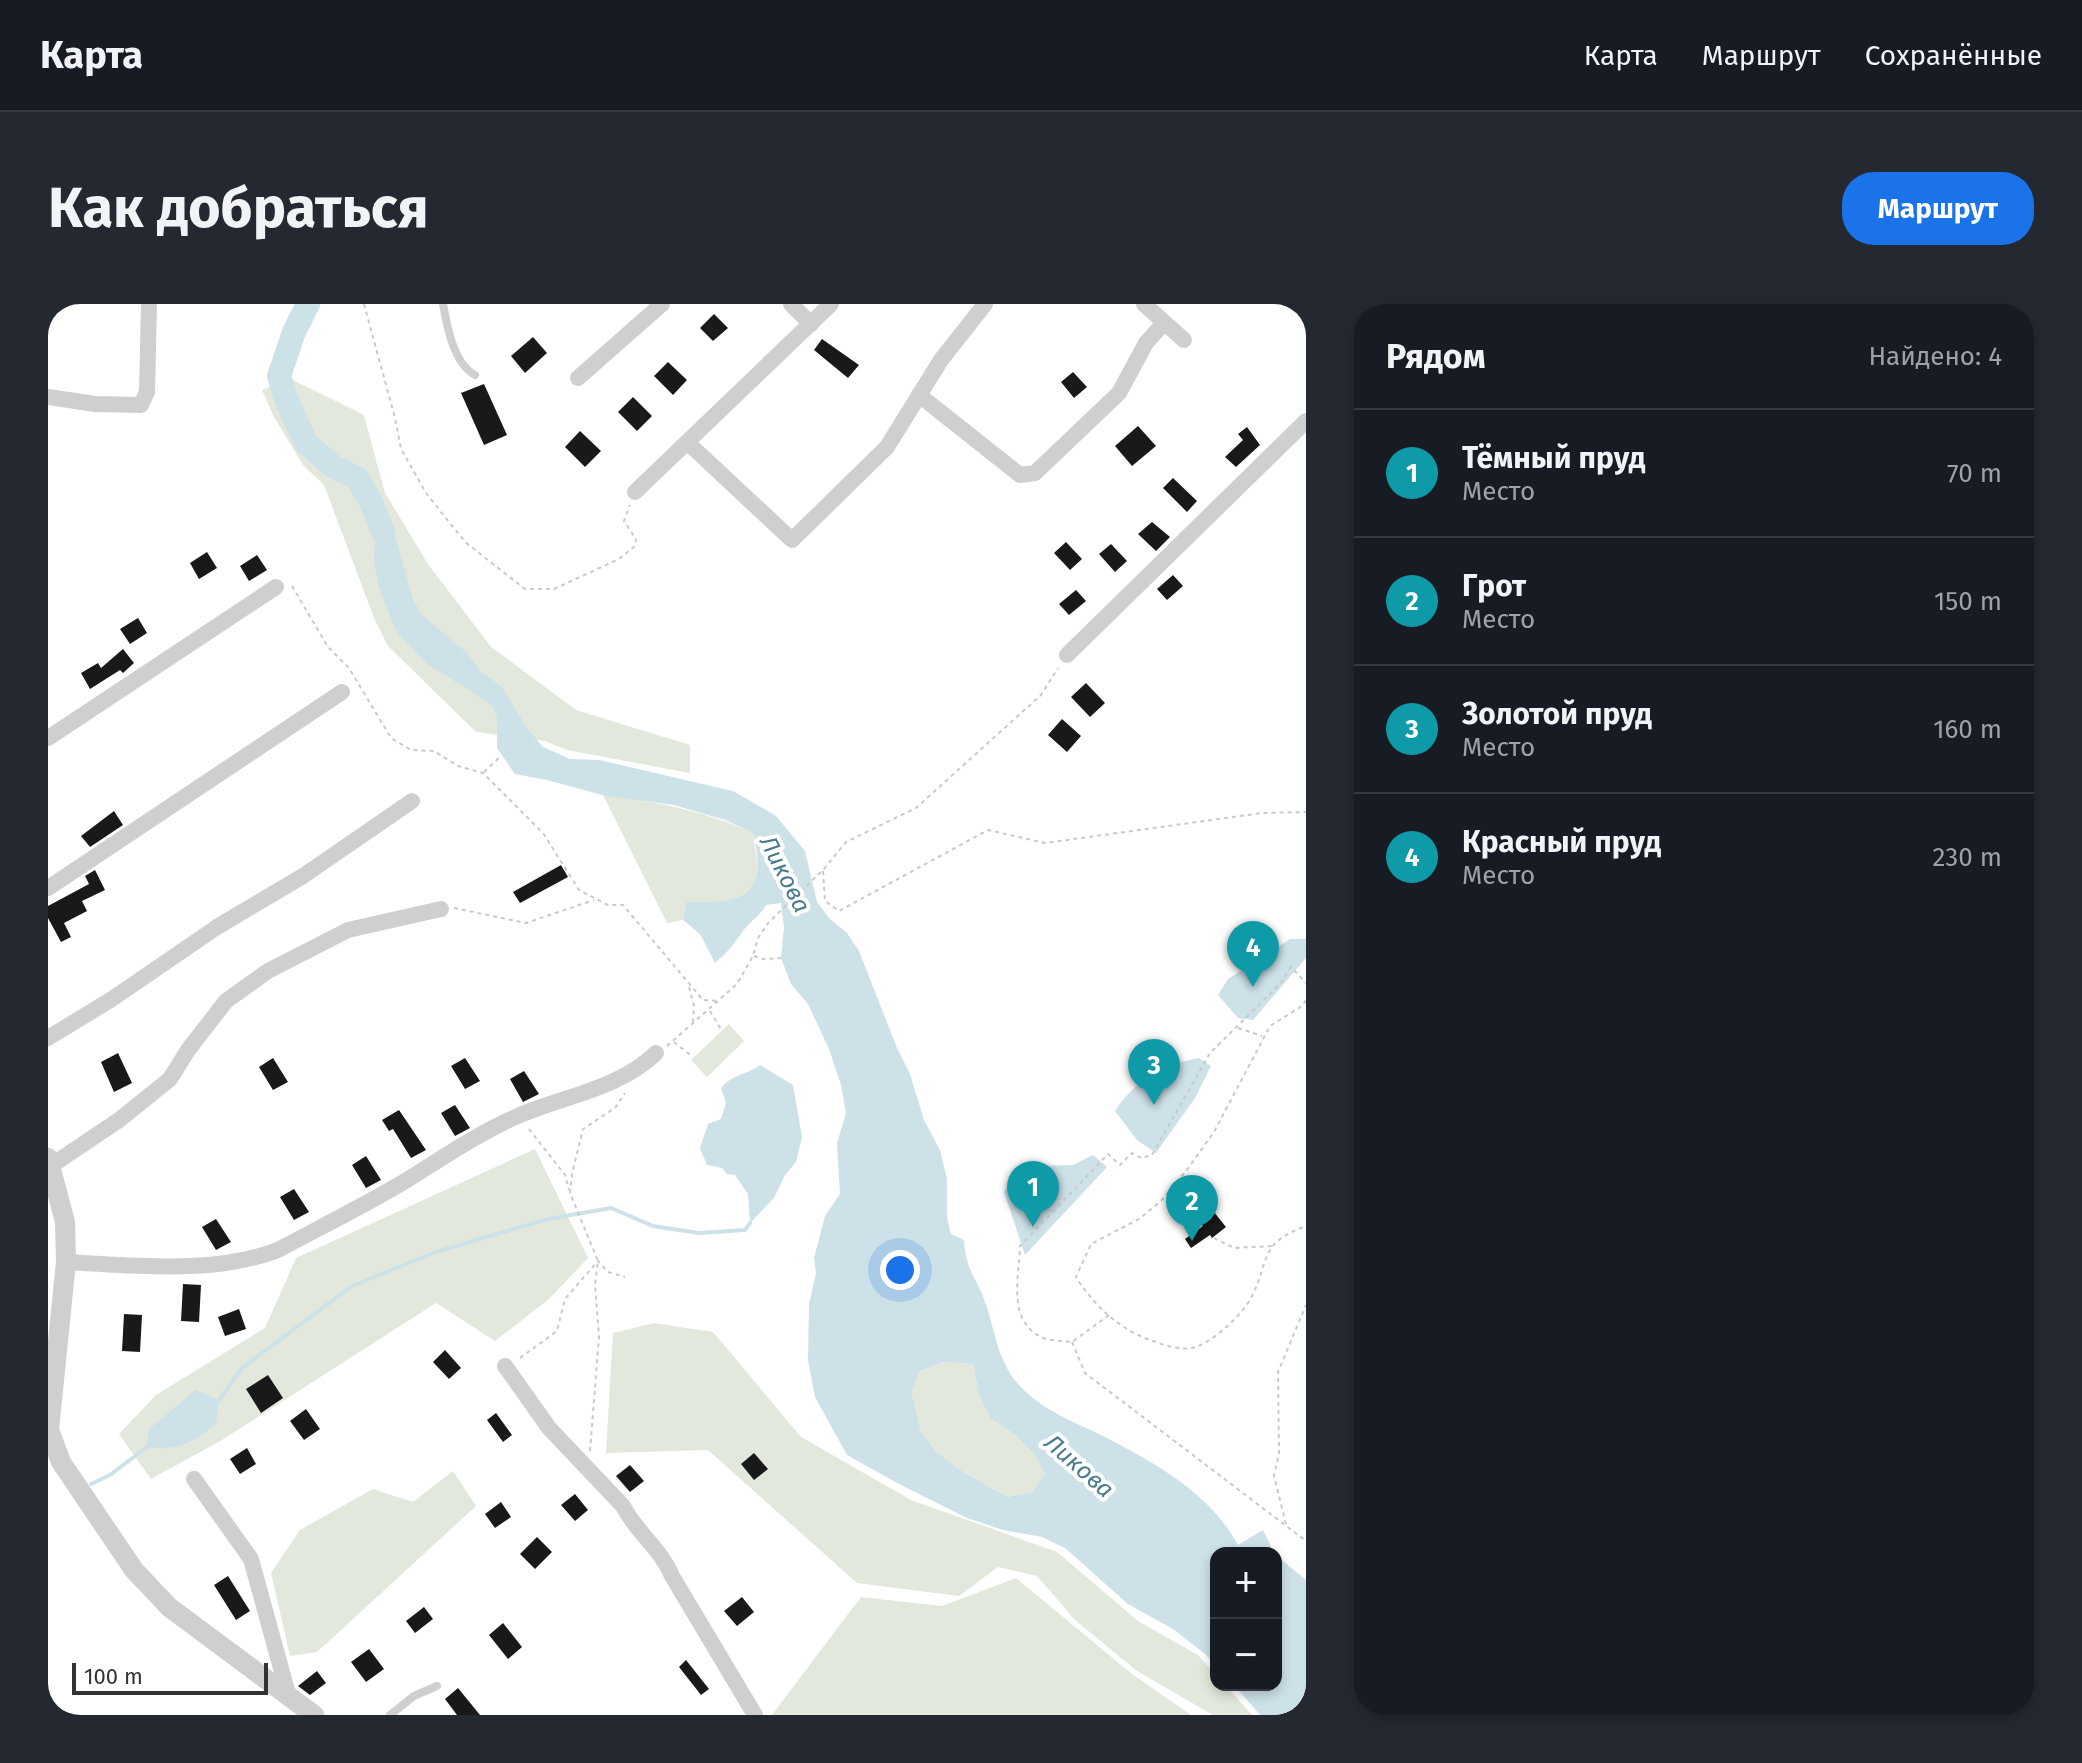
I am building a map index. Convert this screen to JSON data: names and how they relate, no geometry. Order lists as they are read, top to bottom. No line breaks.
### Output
{"water":["Ликова"],"scale_bar":"100 m","page":{"header":"Карта","nav":["Карта","Маршрут","Сохранённые"],"buttons":"Маршрут","title":"Как добраться","heading":["Рядом","Найдено: 4"],"list":[{"mark":"1","name":"Тёмный пруд","note":"Место","value":"70 m"},{"mark":"2","name":"Грот","note":"Место","value":"150 m"},{"mark":"3","name":"Золотой пруд","note":"Место","value":"160 m"},{"mark":"4","name":"Красный пруд","note":"Место","value":"230 m"}],"pins":["4","3","1","2"],"map_buttons":["+","−"],"scale":"100 m"}}
